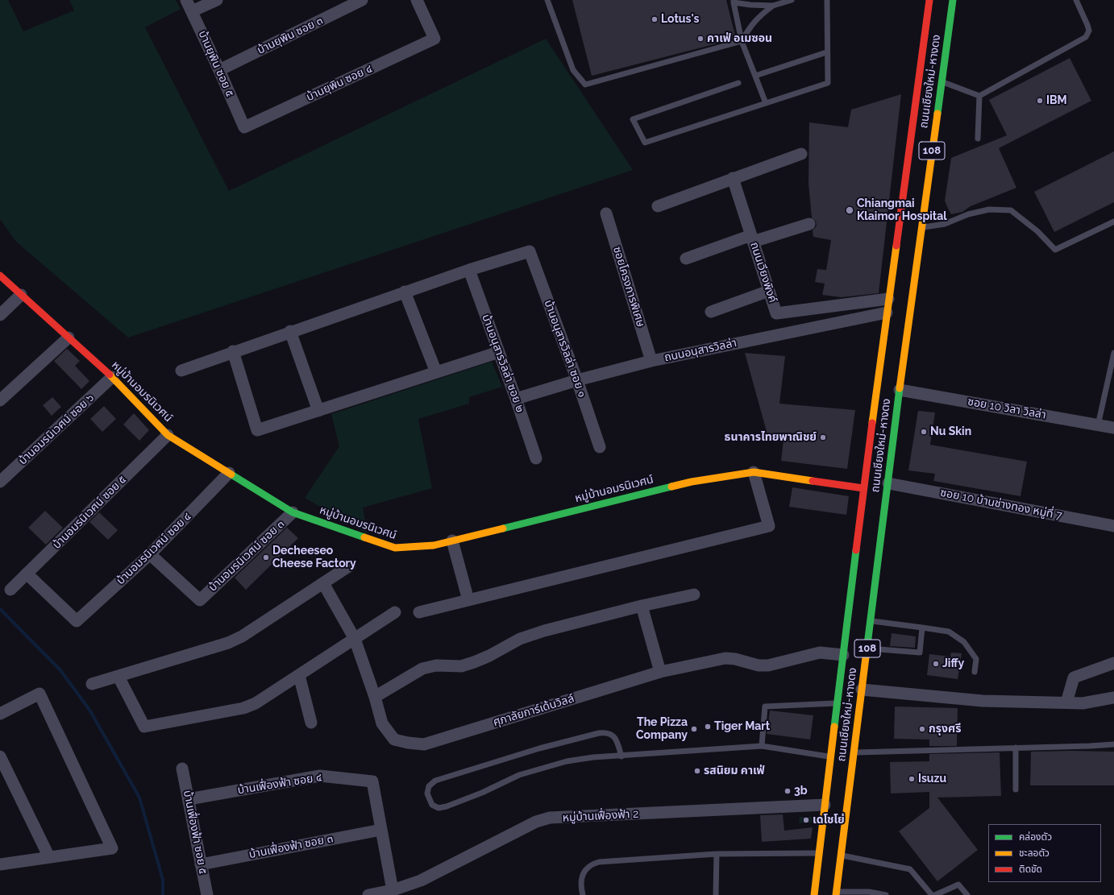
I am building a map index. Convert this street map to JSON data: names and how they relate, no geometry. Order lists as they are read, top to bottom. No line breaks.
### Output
{"streets":{"main road":["ถนนเชียงใหม่-หางดง","108","หมู่บ้านอมรนิเวศน์"],"street":["บ้านยุพิน ซอย ๓","บ้านยุพิน ซอย ๕","บ้านยุพิน ซอย ๔","ถนนเวียงพิงค์","ซอยโครงการพิเศษ","บ้านอนุสารวิลล่า ซอย ๑","ถนนอนุสารวิลล่า","บ้านอนุสารวิลล่า ซอย ๒","ซอย 10 วิลา วิลล่า","บ้านอมรนิเวศน์ ซอย ๖","ซอย 10 บ้านช่างทอง หมู่ที่ 7","บ้านอมรนิเวศน์ ซอย ๕","บ้านอมรนิเวศน์ ซอย ๔","บ้านอมรนิเวศน์ ซอย ๓","ศุภาลัยการ์เด้นวิลล์","บ้านเฟื่องฟ้า ซอย ๔","หมู่บ้านเฟื่องฟ้า 2","บ้านเฟื่องฟ้า ซอย ๕","บ้านเฟื่องฟ้า ซอย ๓"]},"crossings":[["บ้านยุพิน ซอย ๓","บ้านยุพิน ซอย ๕"],["บ้านยุพิน ซอย ๕","บ้านยุพิน ซอย ๔"],["ถนนเชียงใหม่-หางดง","ถนนเวียงพิงค์"],["ถนนเชียงใหม่-หางดง","ถนนอนุสารวิลล่า"],["ถนนเชียงใหม่-หางดง","หมู่บ้านอมรนิเวศน์"],["ถนนเชียงใหม่-หางดง","ซอย 10 วิลา วิลล่า"],["ถนนเชียงใหม่-หางดง","ซอย 10 บ้านช่างทอง หมู่ที่ 7"],["ถนนเชียงใหม่-หางดง","ศุภาลัยการ์เด้นวิลล์"],["ถนนเชียงใหม่-หางดง","หมู่บ้านเฟื่องฟ้า 2"],["ซอยโครงการพิเศษ","ถนนอนุสารวิลล่า"],["บ้านอนุสารวิลล่า ซอย ๑","ถนนอนุสารวิลล่า"],["บ้านอนุสารวิลล่า ซอย ๑","บ้านอนุสารวิลล่า ซอย ๒"],["ถนนอนุสารวิลล่า","บ้านอนุสารวิลล่า ซอย ๒"],["หมู่บ้านอมรนิเวศน์","บ้านอมรนิเวศน์ ซอย ๖"],["หมู่บ้านอมรนิเวศน์","บ้านอมรนิเวศน์ ซอย ๕"],["หมู่บ้านอมรนิเวศน์","บ้านอมรนิเวศน์ ซอย ๔"],["หมู่บ้านอมรนิเวศน์","บ้านอมรนิเวศน์ ซอย ๓"],["บ้านอมรนิเวศน์ ซอย ๕","บ้านอมรนิเวศน์ ซอย ๔"],["บ้านอมรนิเวศน์ ซอย ๔","บ้านอมรนิเวศน์ ซอย ๓"],["บ้านเฟื่องฟ้า ซอย ๔","บ้านเฟื่องฟ้า ซอย ๕"],["บ้านเฟื่องฟ้า ซอย ๔","บ้านเฟื่องฟ้า ซอย ๓"],["บ้านเฟื่องฟ้า ซอย ๕","บ้านเฟื่องฟ้า ซอย ๓"]],"places":["Lotus's","คาเฟ่ อเมซอน","IBM","Chiangmai Klaimor Hospital","Nu Skin","ธนาคารไทยพาณิชย์","Decheeseo Cheese Factory","Jiffy","Tiger Mart","The Pizza Company","กรุงศรี","รสนิยม คาเฟ่","Isuzu","3b","เดโชโย่"],"legend":["คล่องตัว","ชะลอตัว","ติดขัด"]}
